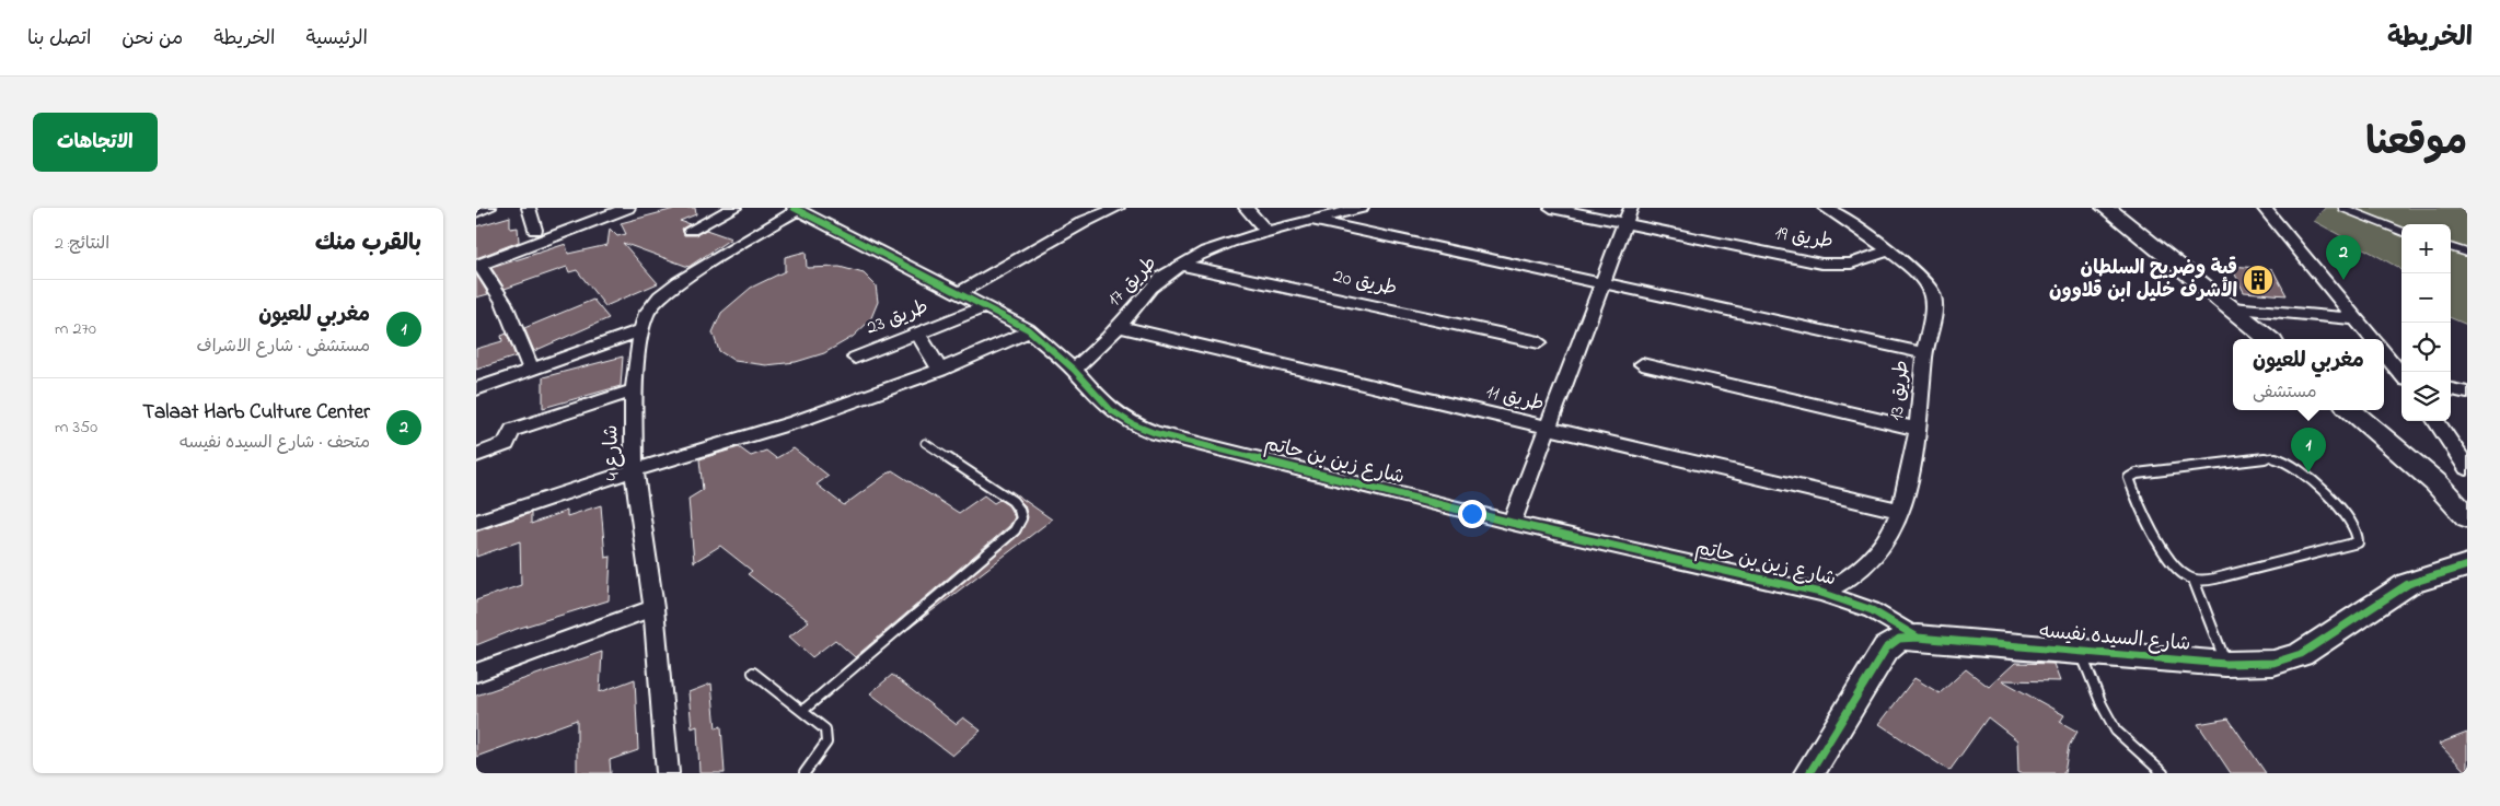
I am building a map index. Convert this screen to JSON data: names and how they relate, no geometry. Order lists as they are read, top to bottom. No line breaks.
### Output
{"streets":{"street":["طريق 19","طريق 17","طريق 20","طريق 23","طريق 13","طريق 11","شارع 4","شارع زين بن حاتم","شارع السيده نفيسه"]},"crossings":[["طريق 19","طريق 13"],["طريق 17","طريق 20"],["طريق 17","طريق 11"],["طريق 17","شارع زين بن حاتم"],["طريق 23","شارع زين بن حاتم"],["طريق 13","طريق 11"],["طريق 13","شارع زين بن حاتم"],["شارع 4","شارع زين بن حاتم"],["شارع زين بن حاتم","شارع السيده نفيسه"]],"places":{"building":["قبة وضريح السلطان الأشرف خليل ابن قلاوون"]},"page":{"header":"الخريطة","nav":["الرئيسية","الخريطة","من نحن","اتصل بنا"],"title":"موقعنا","buttons":"الاتجاهات","heading":["بالقرب منك","النتائج: 2"],"map_buttons":["+","−"],"pins":["2","1"],"list":[{"mark":"1","name":"مغربي للعيون","note":"مستشفى · شارع الاشراف","value":"270 m"},{"mark":"2","name":"Talaat Harb Culture Center","note":"متحف · شارع السيده نفيسه","value":"350 m"}],"popup":["مغربي للعيون","مستشفى"]}}
